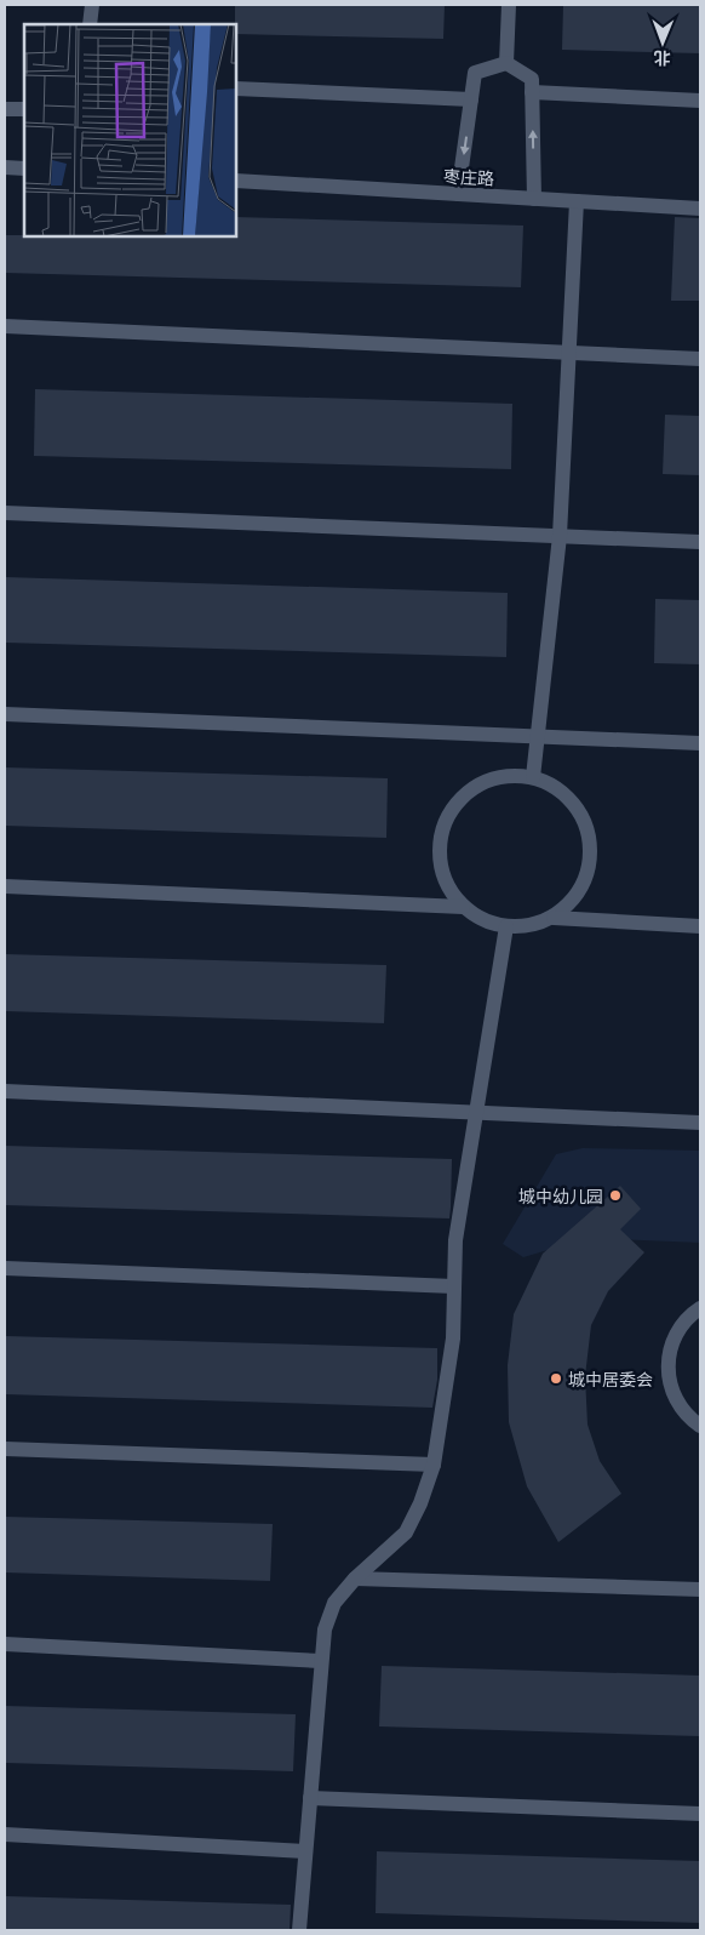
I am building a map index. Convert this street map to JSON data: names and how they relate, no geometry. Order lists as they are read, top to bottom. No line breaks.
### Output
{"streets":{"street":["枣庄路"]},"places":["城中幼儿园","城中居委会"],"north":"bottom"}
